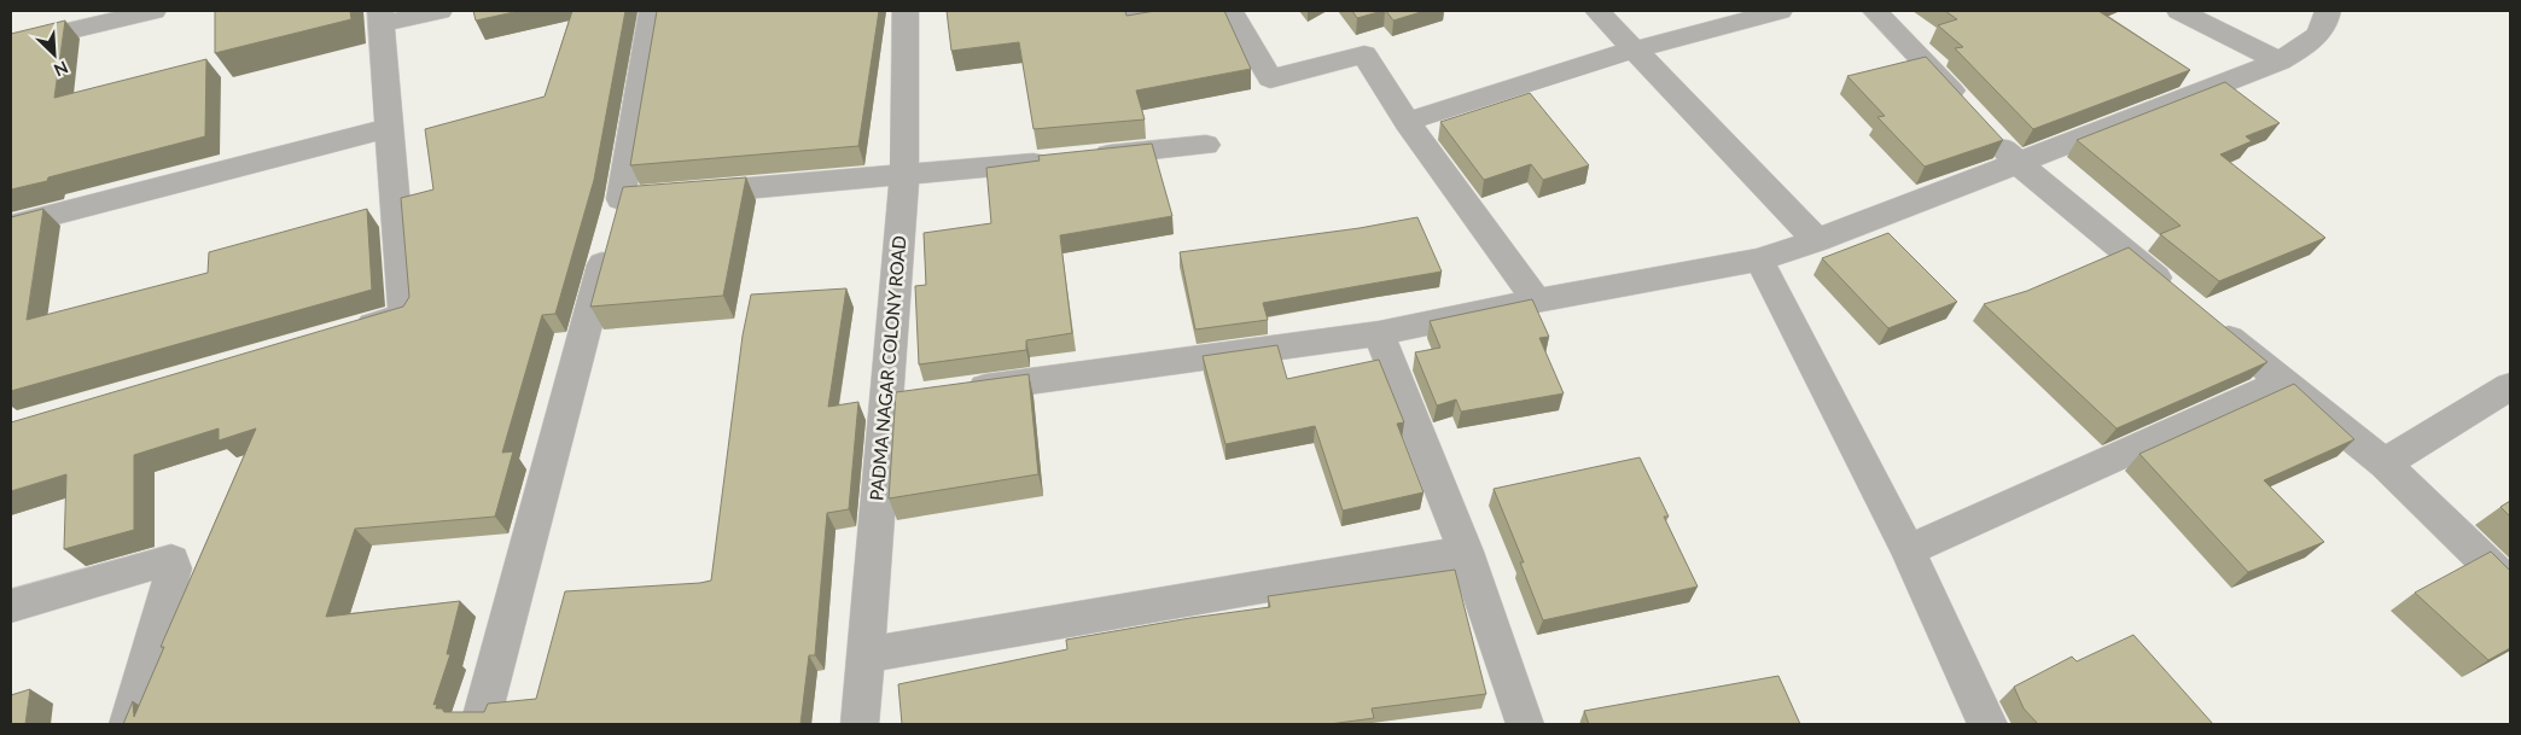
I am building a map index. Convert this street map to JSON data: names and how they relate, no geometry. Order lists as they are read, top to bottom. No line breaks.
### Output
{"streets":{"street":["PADMA NAGAR COLONY ROAD"]},"north":"bottom right"}
